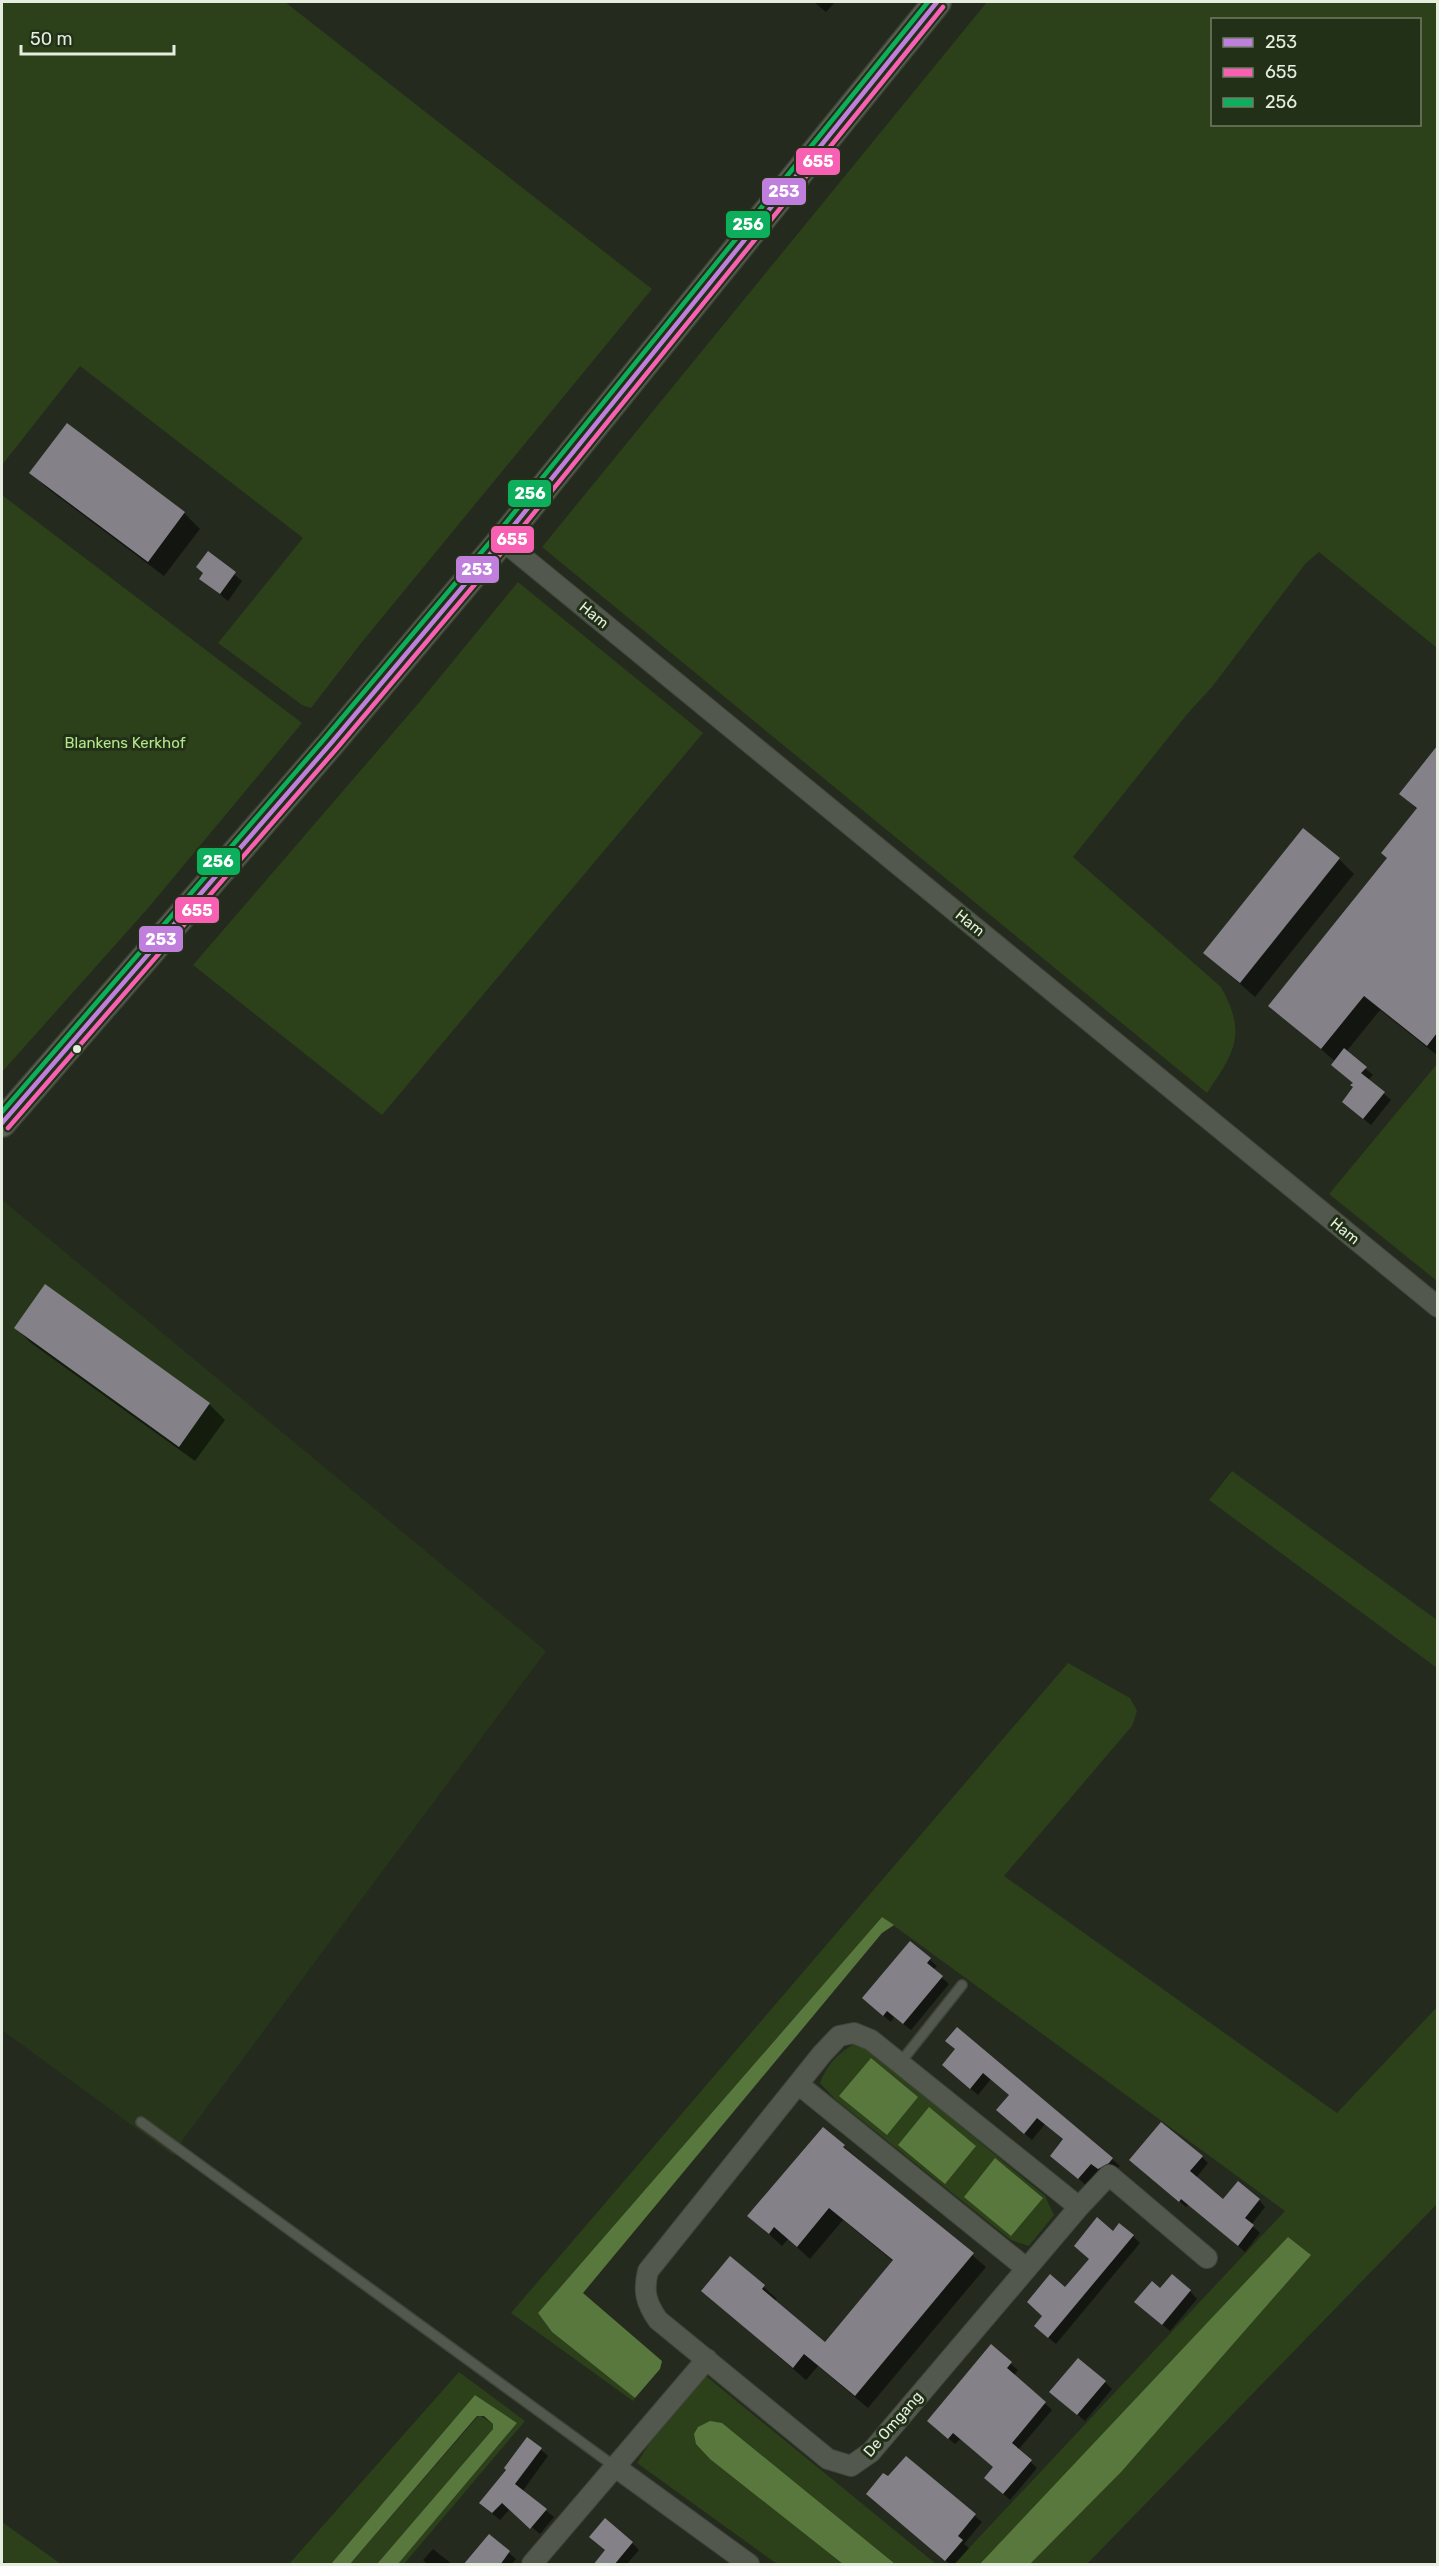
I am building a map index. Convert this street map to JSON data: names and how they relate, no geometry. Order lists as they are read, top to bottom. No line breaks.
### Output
{"streets":{"street":["Ham","De Omgang"]},"parks":["Blankens Kerkhof"],"lines":["transit line 253","transit line 256","transit line 655"],"legend":["253","655","256"],"scale_bar":"50 m"}
